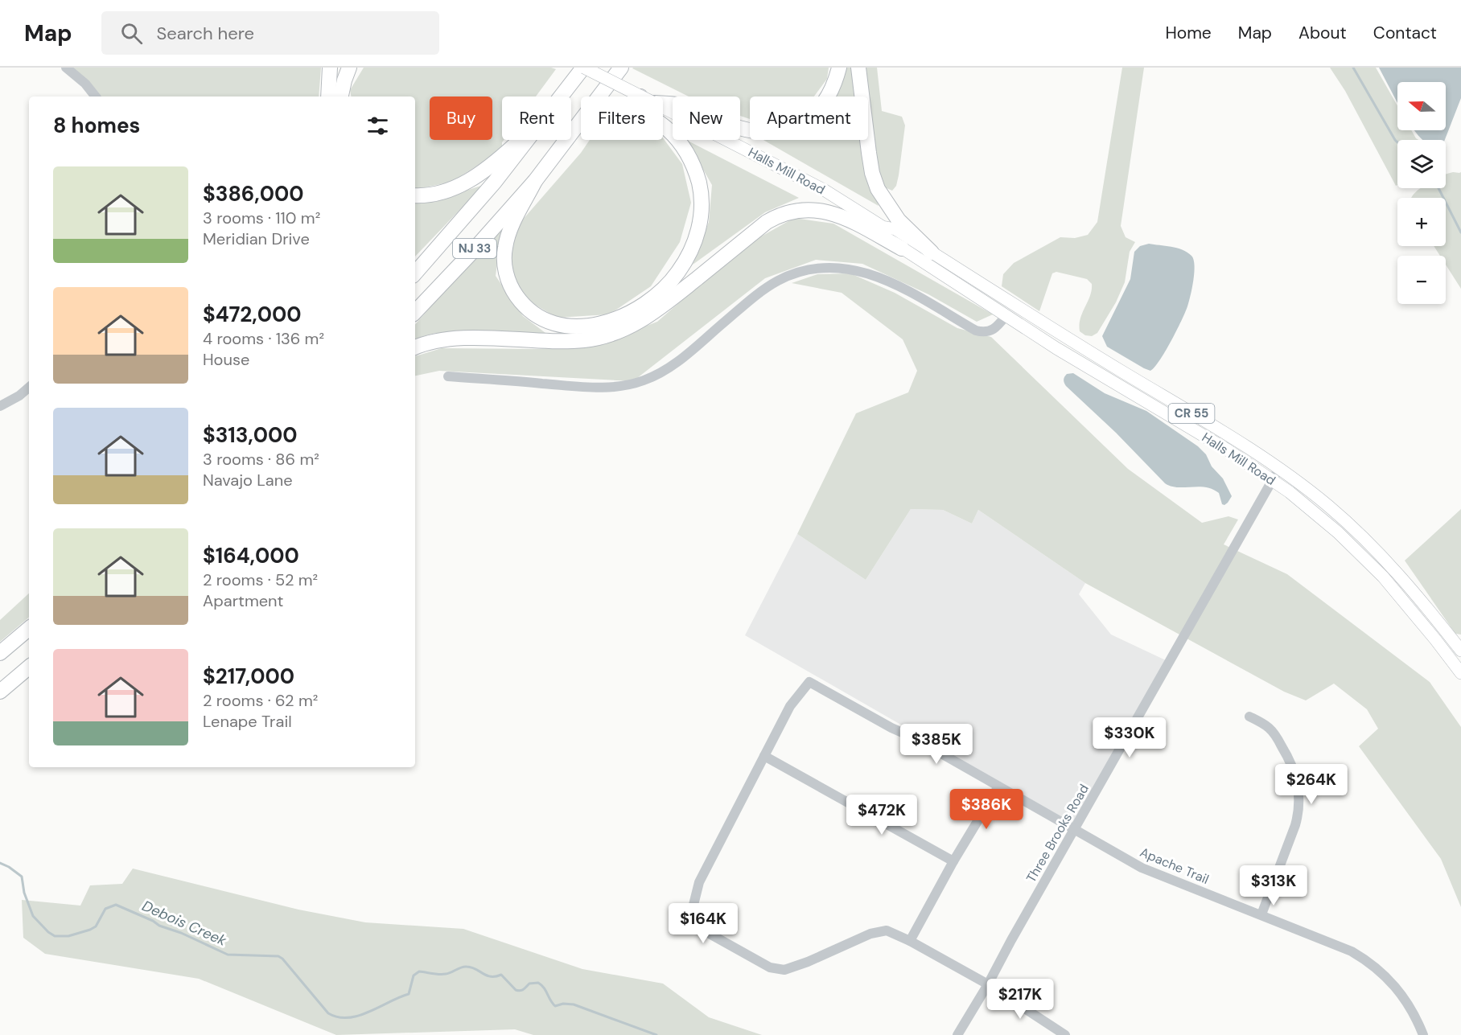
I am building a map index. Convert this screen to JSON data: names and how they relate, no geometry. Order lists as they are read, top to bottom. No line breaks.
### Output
{"streets":{"highway":["NJ 33"],"main road":["Halls Mill Road","CR 55"],"street":["Three Brooks Road","Apache Trail"]},"crossings":[["Halls Mill Road","Three Brooks Road"],["Three Brooks Road","Apache Trail"]],"water":["Debois Creek"],"north":"left","page":{"header":"Map","search":"Search here","nav":["Home","Map","About","Contact"],"map_buttons":["+","−"],"chip":["Buy","Rent","Filters","New","Apartment"],"heading":"8 homes","list":[{"name":"$386,000","note":"3 rooms · 110 m² · Meridian Drive"},{"name":"$472,000","note":"4 rooms · 136 m² · House"},{"name":"$313,000","note":"3 rooms · 86 m² · Navajo Lane"},{"name":"$164,000","note":"2 rooms · 52 m² · Apartment"},{"name":"$217,000","note":"2 rooms · 62 m² · Lenape Trail"}],"price":["$330K","$385K","$264K","$386K","$472K","$313K","$164K","$217K"]}}
